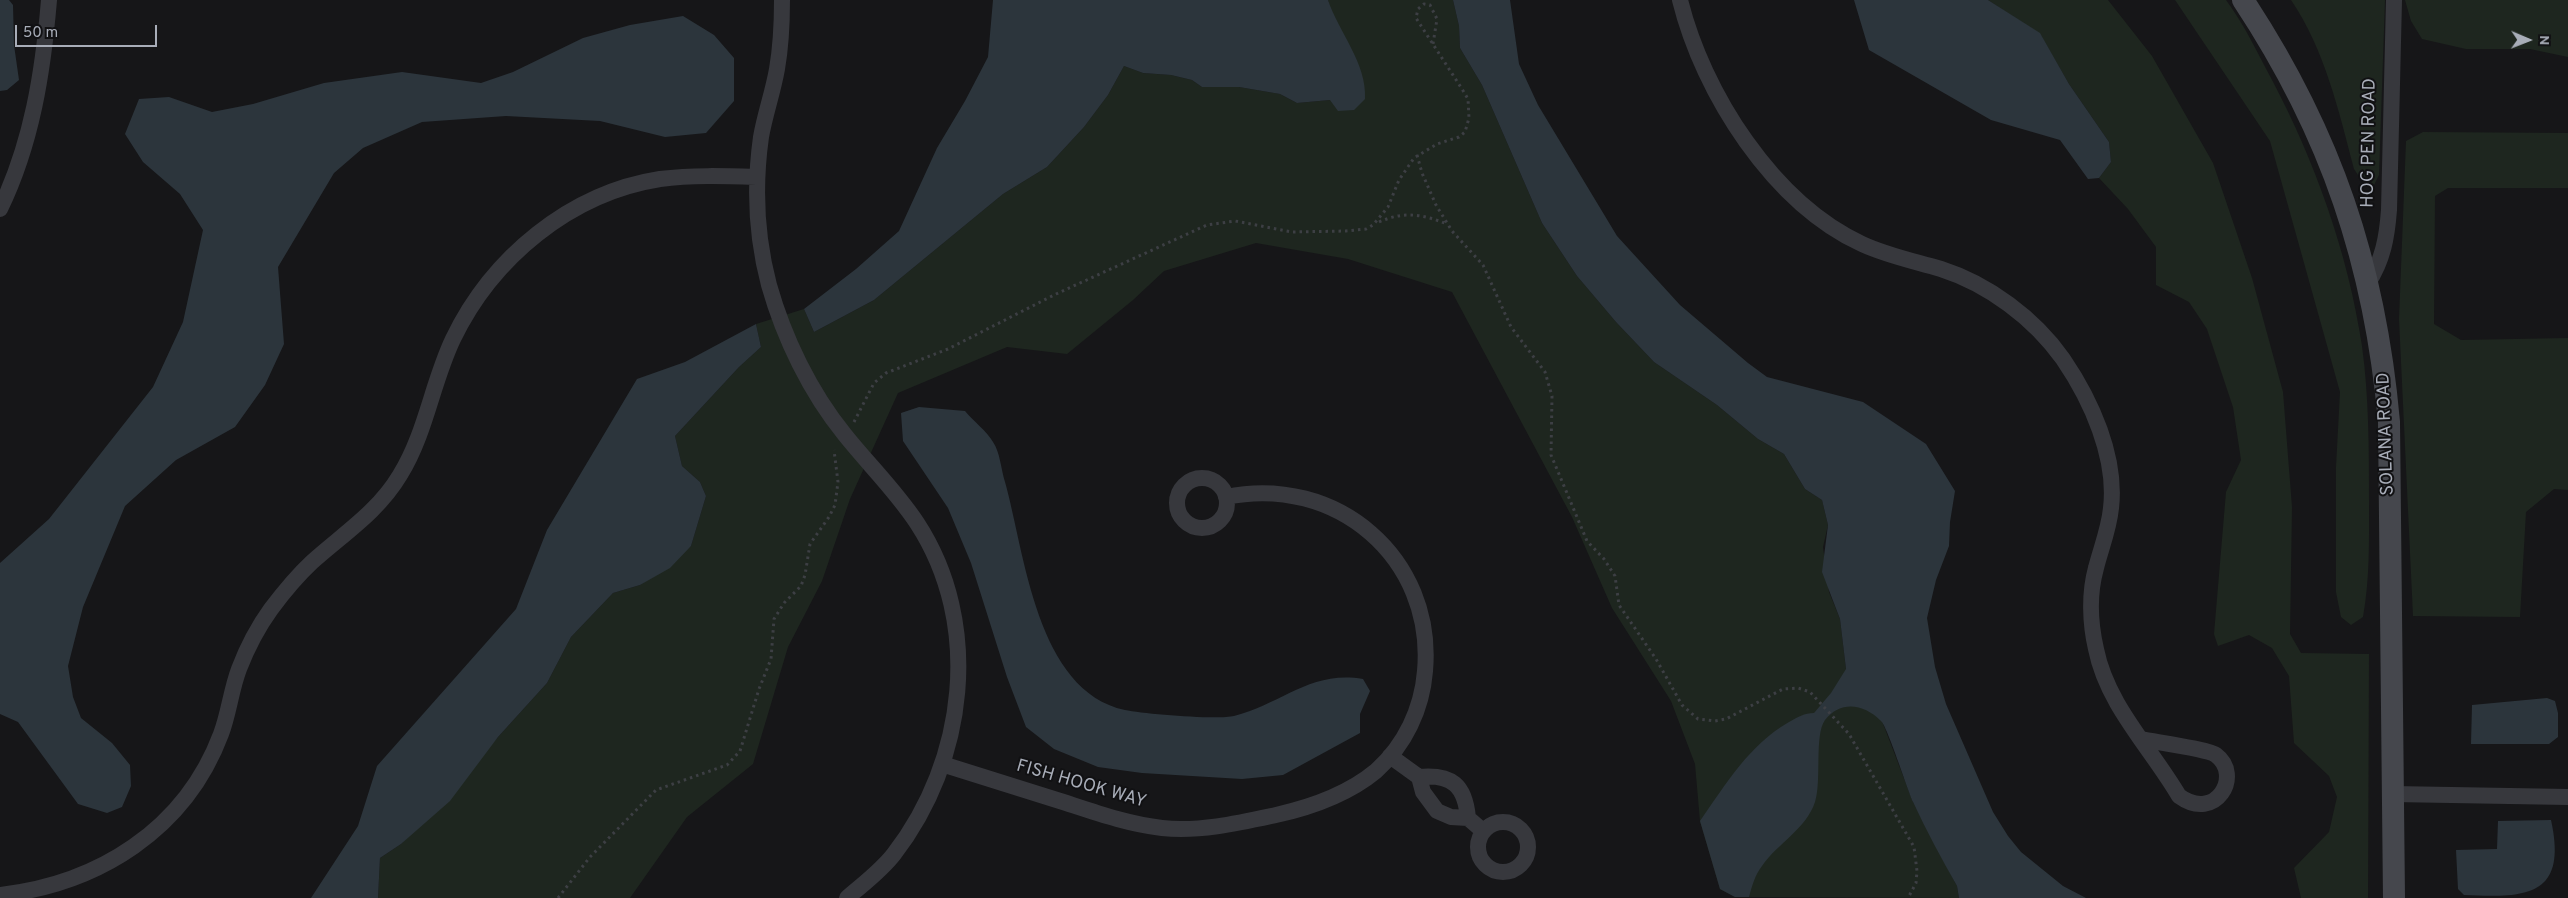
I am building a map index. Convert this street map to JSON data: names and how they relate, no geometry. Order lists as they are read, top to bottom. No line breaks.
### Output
{"streets":{"street":["HOG PEN ROAD","SOLANA ROAD","FISH HOOK WAY"]},"crossings":[["HOG PEN ROAD","SOLANA ROAD"]],"scale_bar":"50 m","north":"right"}
